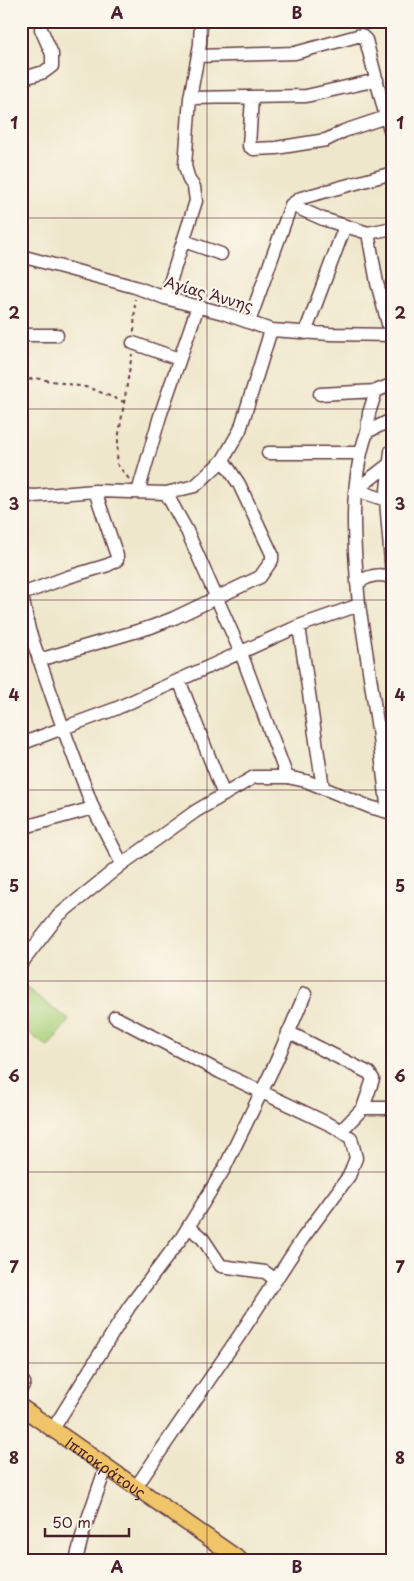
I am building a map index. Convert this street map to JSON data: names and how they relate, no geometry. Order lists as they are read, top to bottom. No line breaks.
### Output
{"streets":{"main road":["Ιπποκράτους"],"street":["Αγίας Άννης"]},"scale_bar":"50 m","grid":{"columns":["A","B"],"rows":["1","2","3","4","5","6","7","8"]}}
